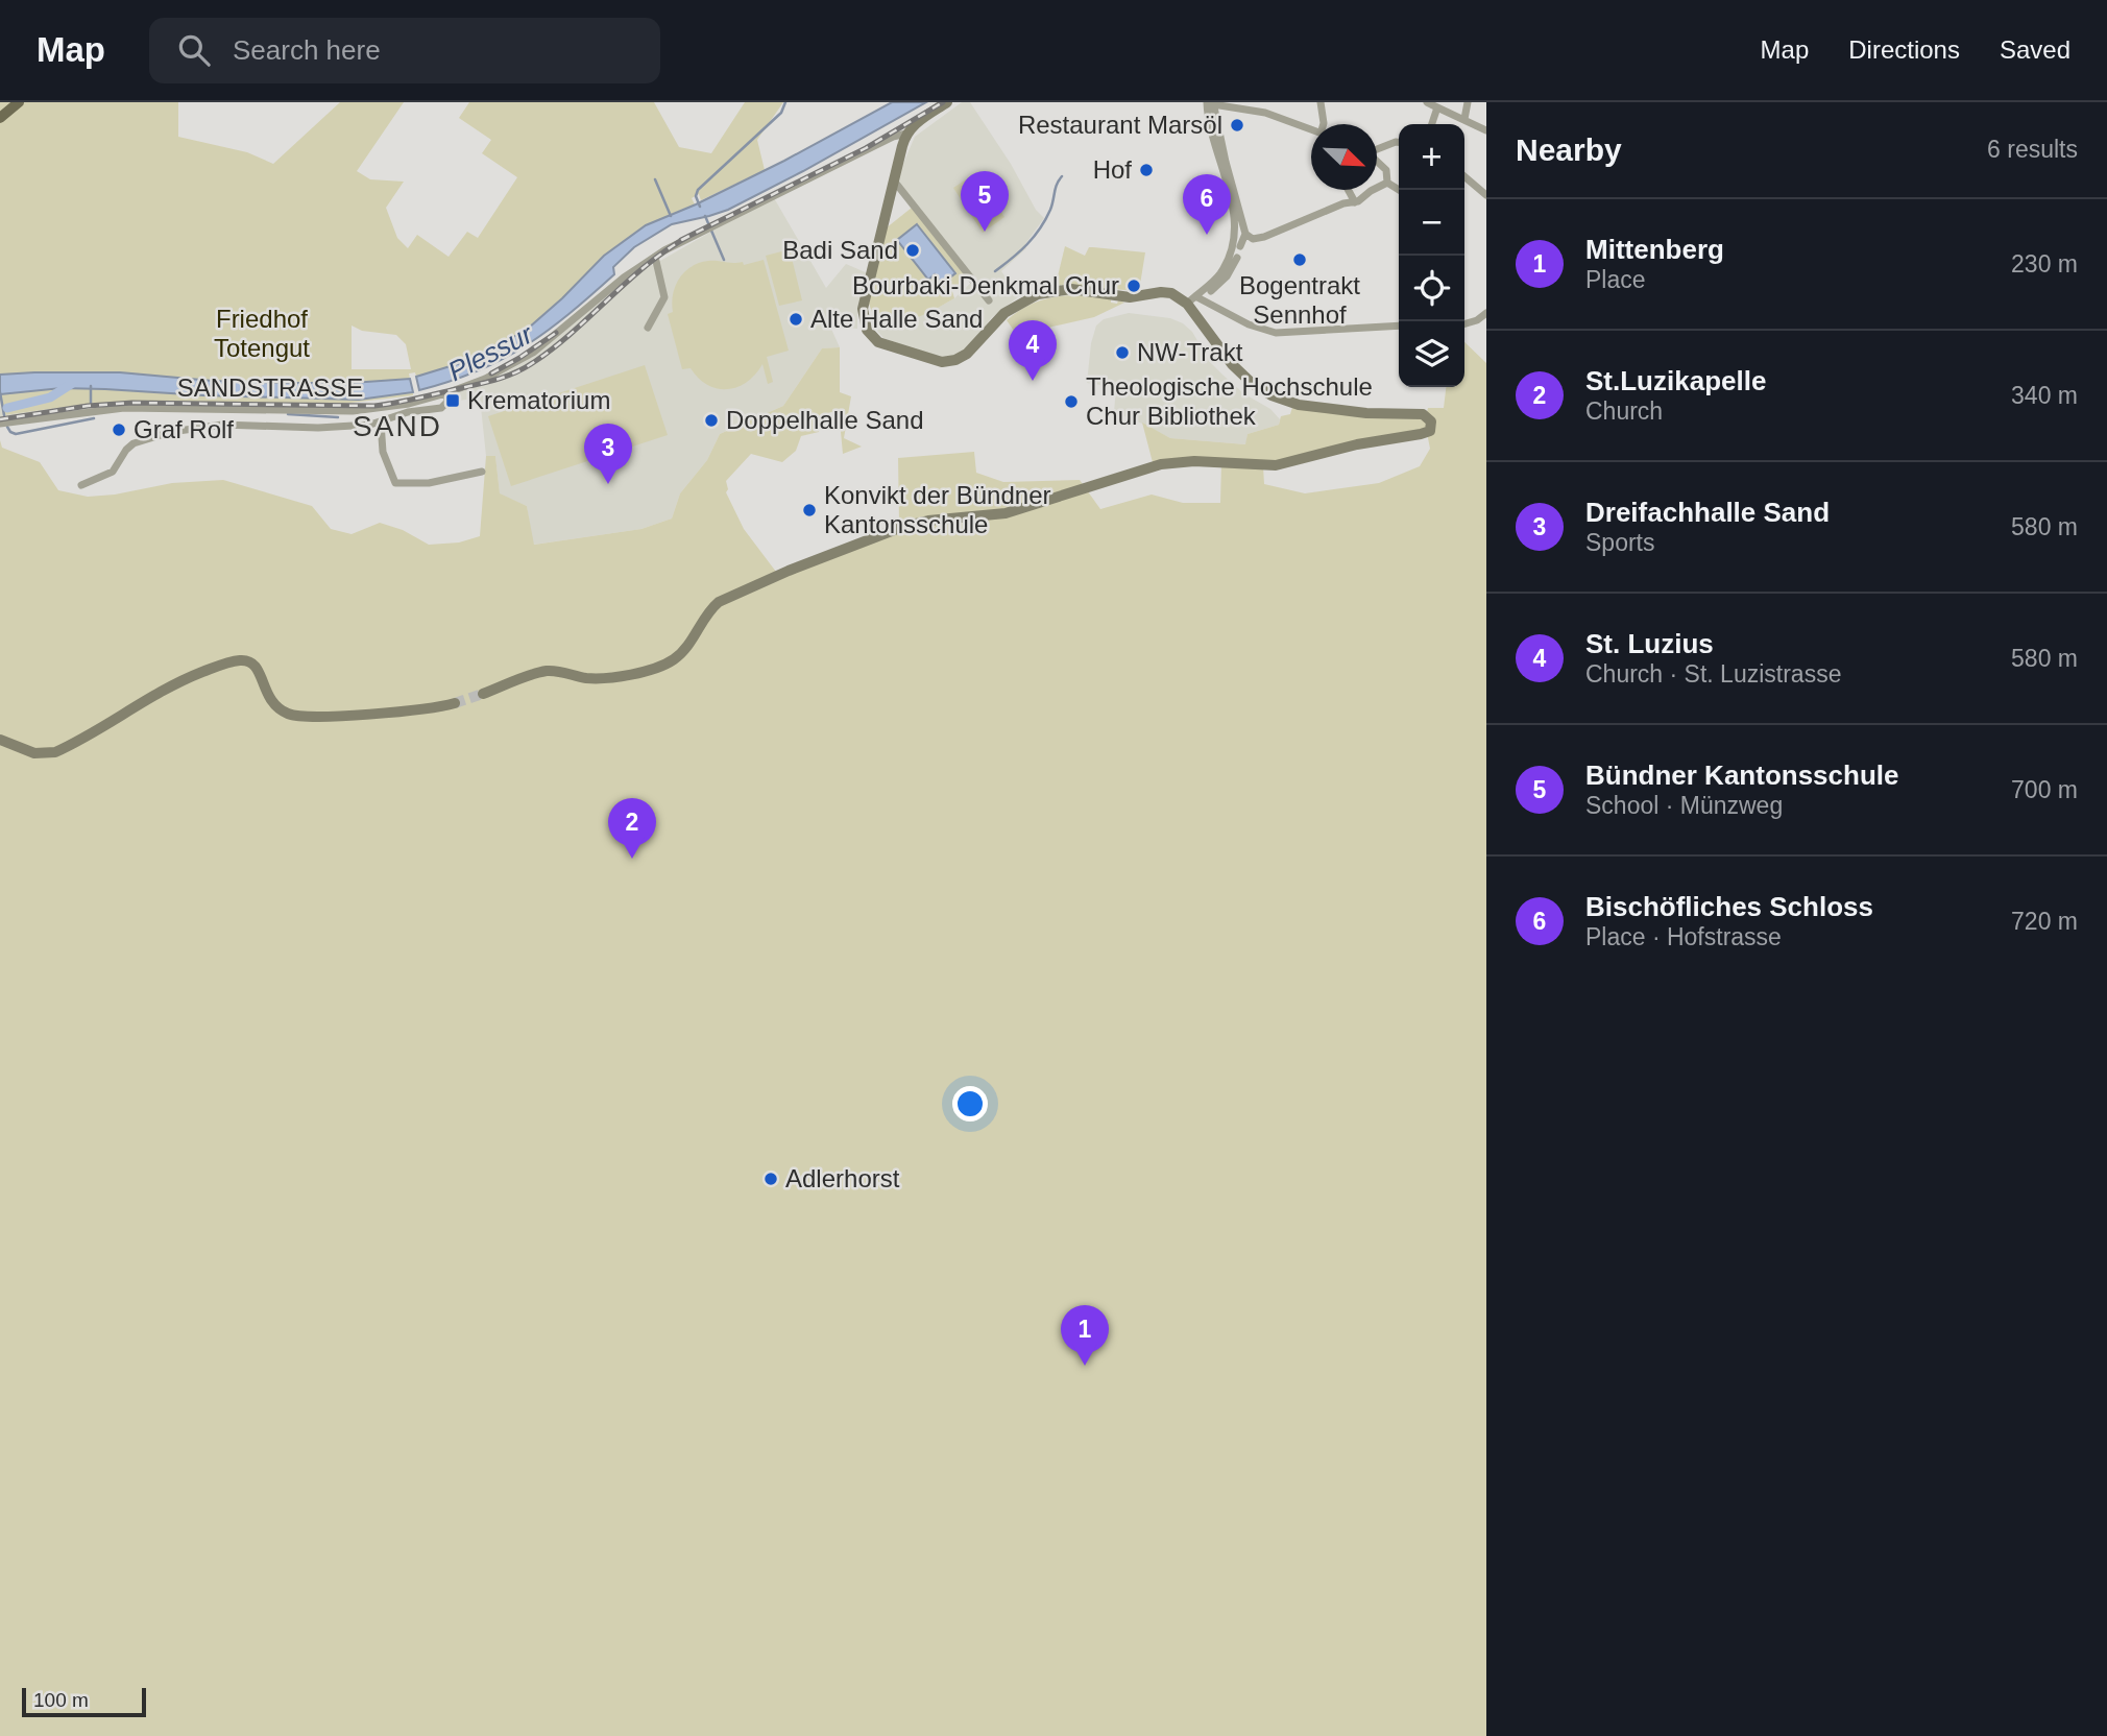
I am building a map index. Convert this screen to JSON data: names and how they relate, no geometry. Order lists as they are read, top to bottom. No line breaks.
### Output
{"streets":{"street":["SANDSTRASSE"]},"districts":["SAND"],"water":["Plessur"],"parks":["Friedhof Totengut"],"places":{"other":["Restaurant Marsöl","Hof","Badi Sand","Bogentrakt Sennhof","Bourbaki-Denkmal Chur","Alte Halle Sand","NW-Trakt","Theologische Hochschule Chur Bibliothek","Doppelhalle Sand","Graf Rolf","Konvikt der Bündner Kantonsschule","Adlerhorst"],"transit":["Krematorium"]},"scale_bar":"100 m","north":"bottom right","page":{"header":"Map","search":"Search here","nav":["Map","Directions","Saved"],"heading":["Nearby","6 results"],"map_buttons":["+","−"],"pins":["5","6","4","3","2","1"],"list":[{"mark":"1","name":"Mittenberg","note":"Place","value":"230 m"},{"mark":"2","name":"St.Luzikapelle","note":"Church","value":"340 m"},{"mark":"3","name":"Dreifachhalle Sand","note":"Sports","value":"580 m"},{"mark":"4","name":"St. Luzius","note":"Church · St. Luzistrasse","value":"580 m"},{"mark":"5","name":"Bündner Kantonsschule","note":"School · Münzweg","value":"700 m"},{"mark":"6","name":"Bischöfliches Schloss","note":"Place · Hofstrasse","value":"720 m"}],"scale":"100 m"}}
